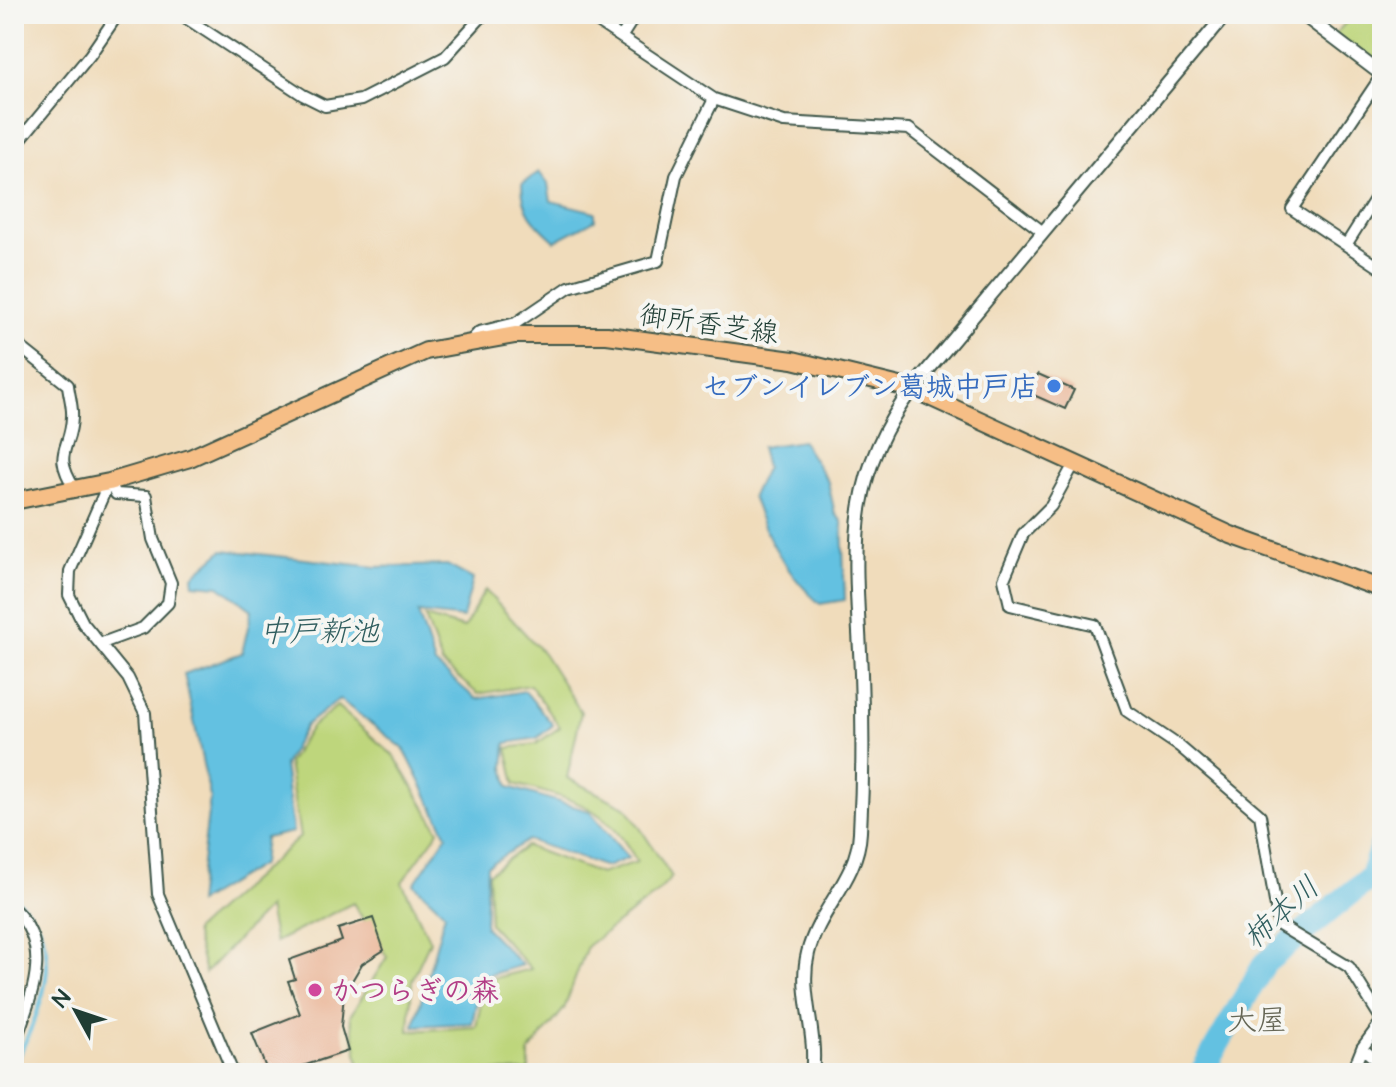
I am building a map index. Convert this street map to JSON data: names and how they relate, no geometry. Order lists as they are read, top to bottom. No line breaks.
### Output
{"streets":{"main road":["御所香芝線"]},"districts":["大屋"],"water":["中戸新池","柿本川"],"places":["セブンイレブン葛城中戸店","かつらぎの森"],"north":"top left"}
